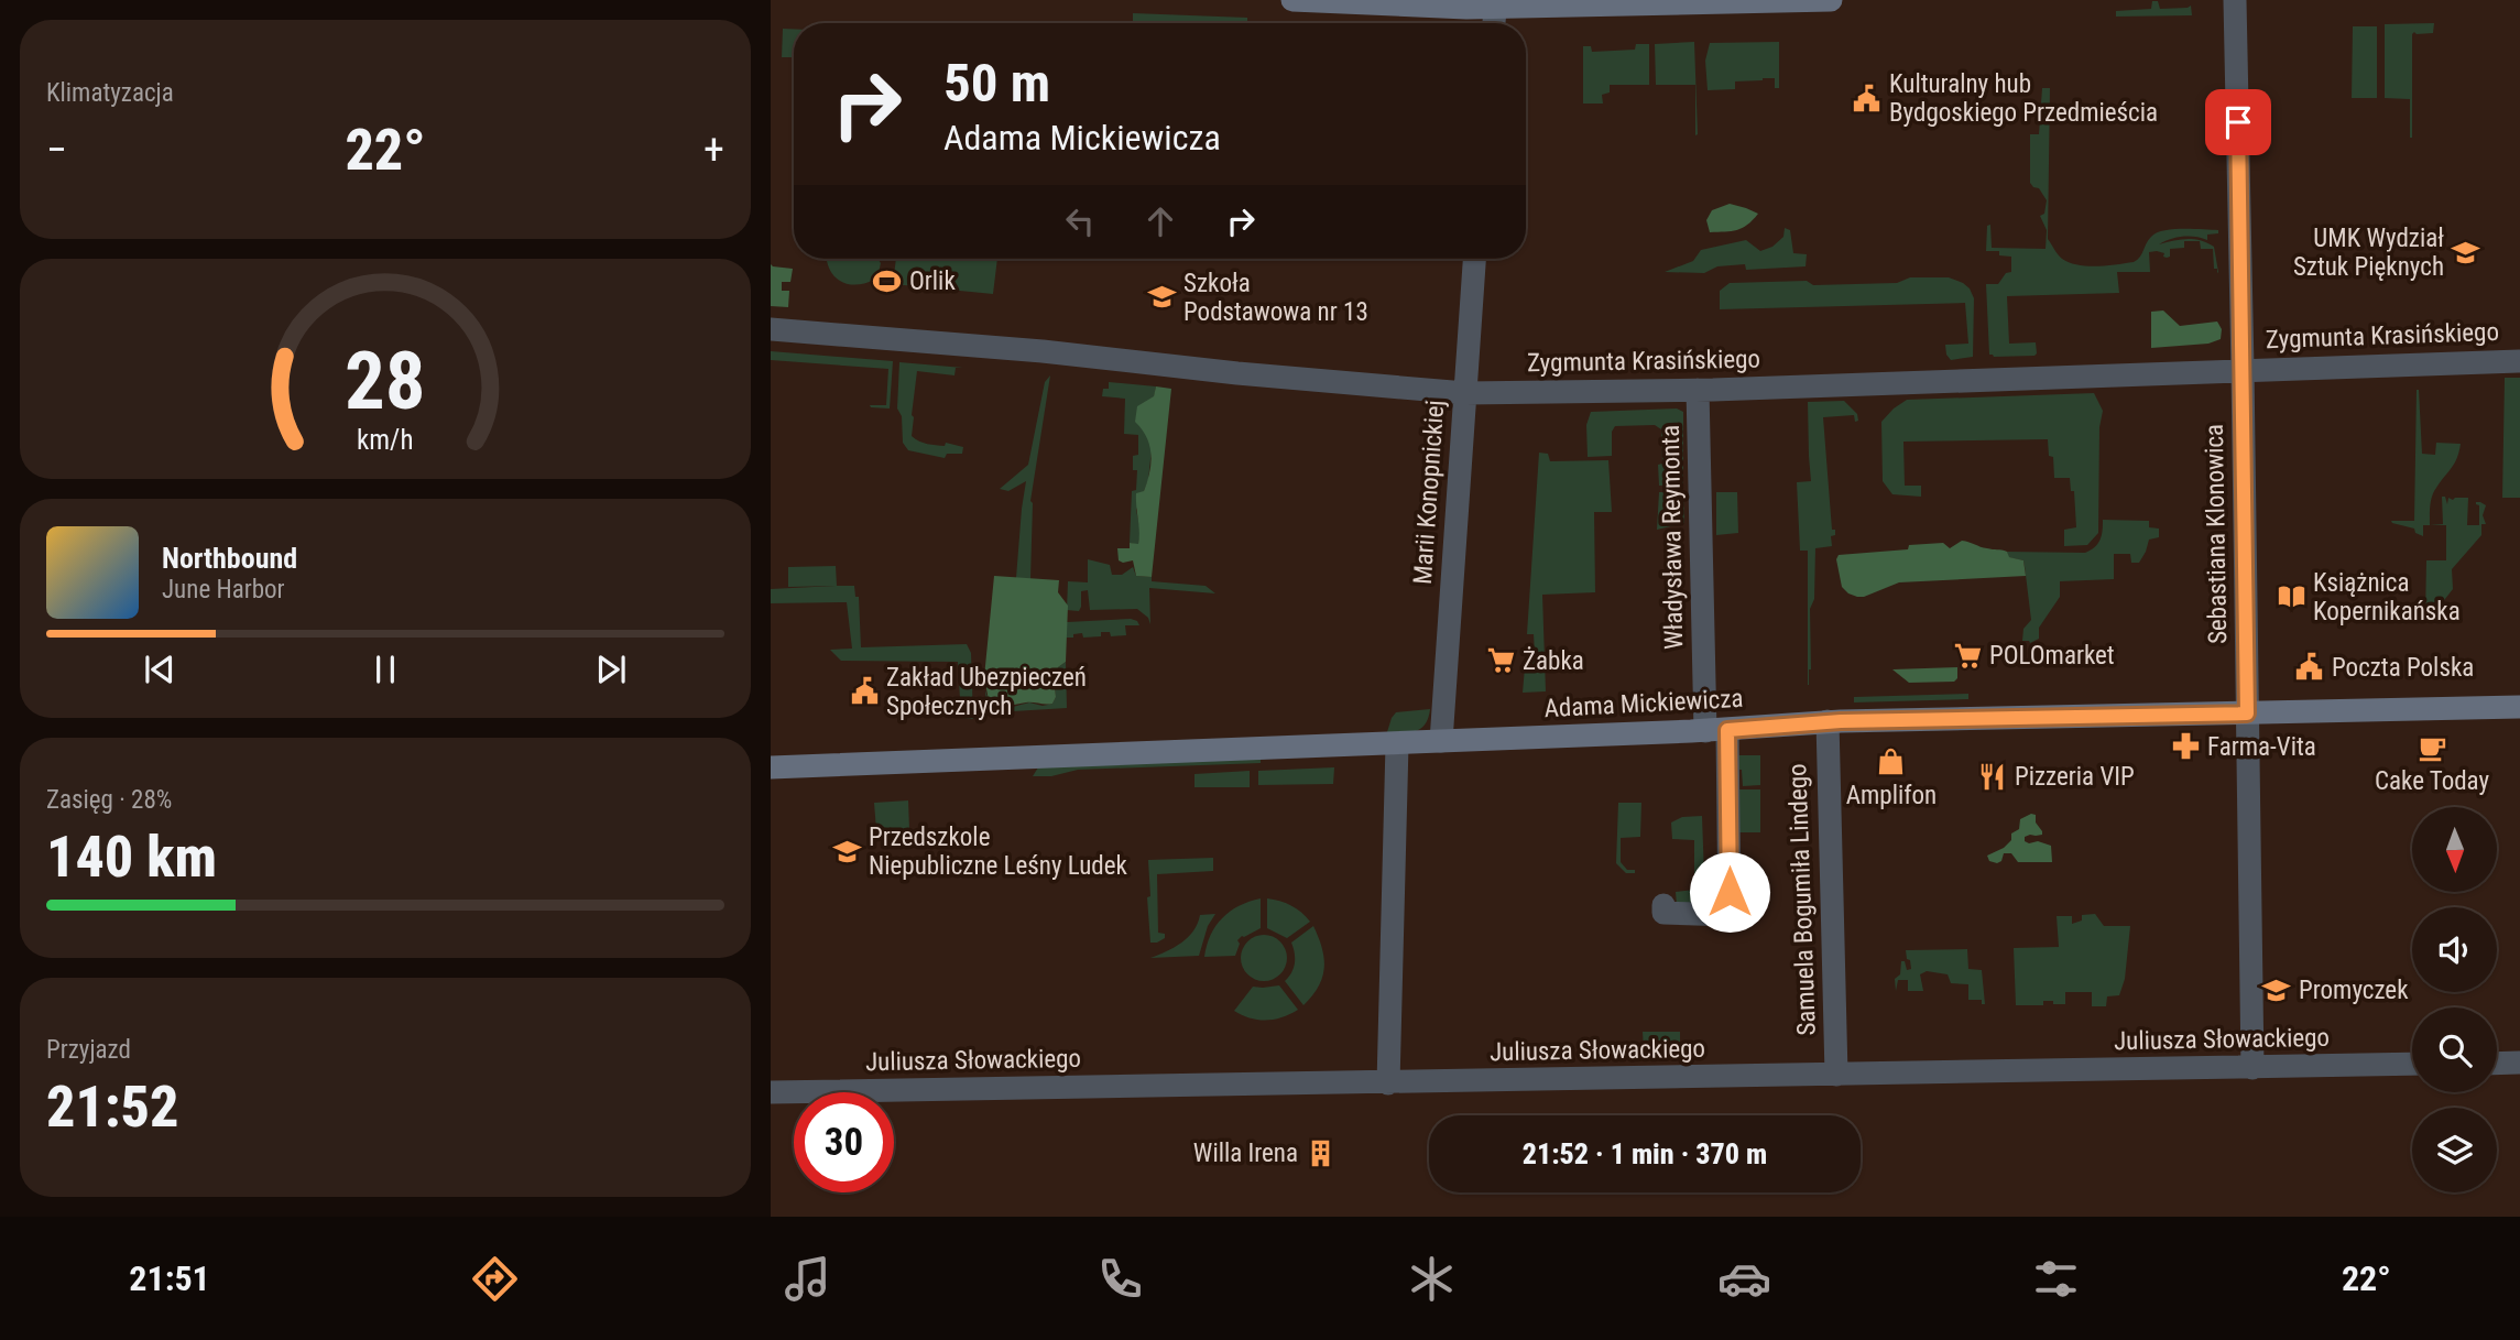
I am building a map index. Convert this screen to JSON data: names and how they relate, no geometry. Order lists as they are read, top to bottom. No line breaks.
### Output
{"streets":{"street":["Zygmunta Krasińskiego","Marii Konopnickiej","Sebastiana Klonowica","Władysława Reymonta","Adama Mickiewicza","Samuela Bogumiła Lindego","Juliusza Słowackiego"]},"crossings":[["Zygmunta Krasińskiego","Marii Konopnickiej"],["Zygmunta Krasińskiego","Sebastiana Klonowica"],["Zygmunta Krasińskiego","Władysława Reymonta"],["Marii Konopnickiej","Adama Mickiewicza"],["Sebastiana Klonowica","Adama Mickiewicza"],["Sebastiana Klonowica","Juliusza Słowackiego"],["Władysława Reymonta","Adama Mickiewicza"],["Adama Mickiewicza","Samuela Bogumiła Lindego"],["Samuela Bogumiła Lindego","Juliusza Słowackiego"]],"places":{"public building":["Kulturalny hub Bydgoskiego Przedmieścia","Poczta Polska","Zakład Ubezpieczeń Społecznych"],"school or university":["UMK Wydział Sztuk Pięknych","Szkoła Podstawowa nr 13","Przedszkole Niepubliczne Leśny Ludek","Promyczek"],"sports":["Orlik"],"library":["Książnica Kopernikańska"],"supermarket":["POLOmarket","Żabka"],"pharmacy":["Farma-Vita"],"cafe":["Cake Today"],"shop":["Amplifon"],"restaurant":["Pizzeria VIP"],"building":["Willa Irena"]},"north":"bottom","page":{"tile":["Klimatyzacja",["Zasięg · 28%","140 km"],["Przyjazd","21:52"]],"turn":["50 m","Adama Mickiewicza"],"heat":["−","22°","+"],"song":["Northbound","June Harbor"],"limit":"30","trip":"21:52 · 1 min · 370 m","tabs":["21:51","22°"],"gauge":["28","km/h"]}}
